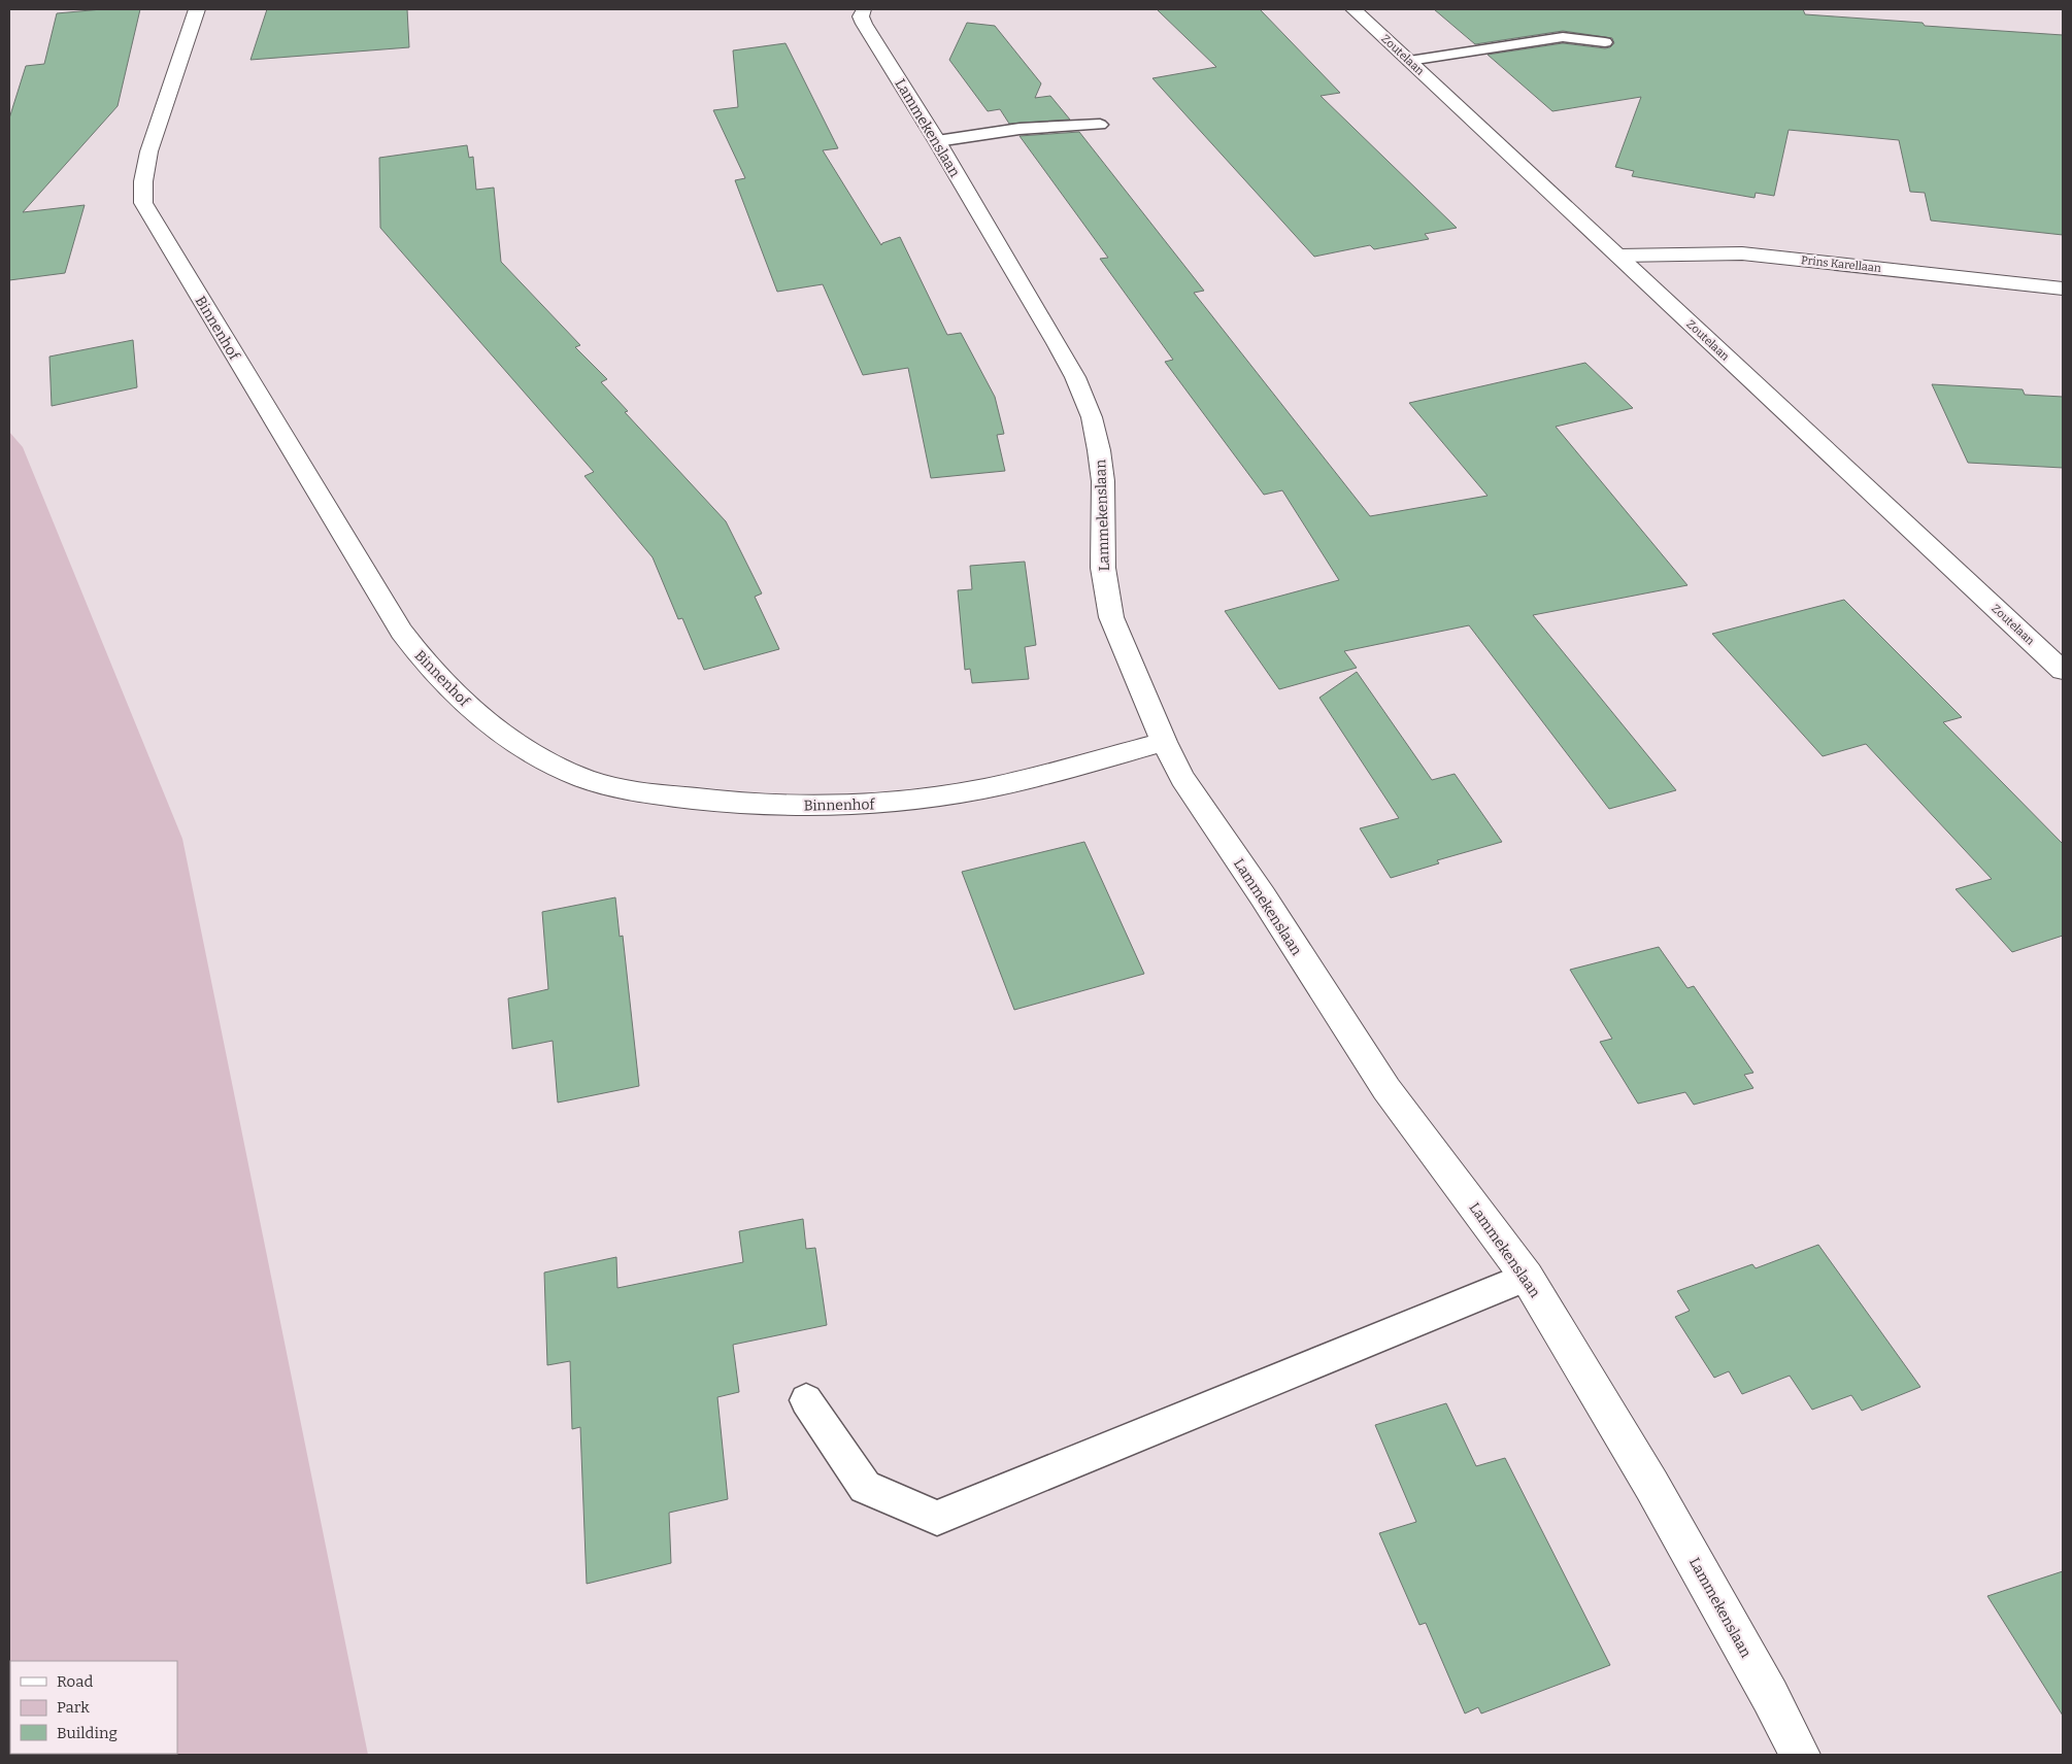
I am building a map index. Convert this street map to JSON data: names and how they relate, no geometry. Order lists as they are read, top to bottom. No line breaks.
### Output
{"streets":{"street":["Zoutelaan","Lammekenslaan","Prins Karellaan","Binnenhof"]},"crossings":[["Zoutelaan","Prins Karellaan"],["Lammekenslaan","Binnenhof"]],"legend":["Road","Park","Building"]}
